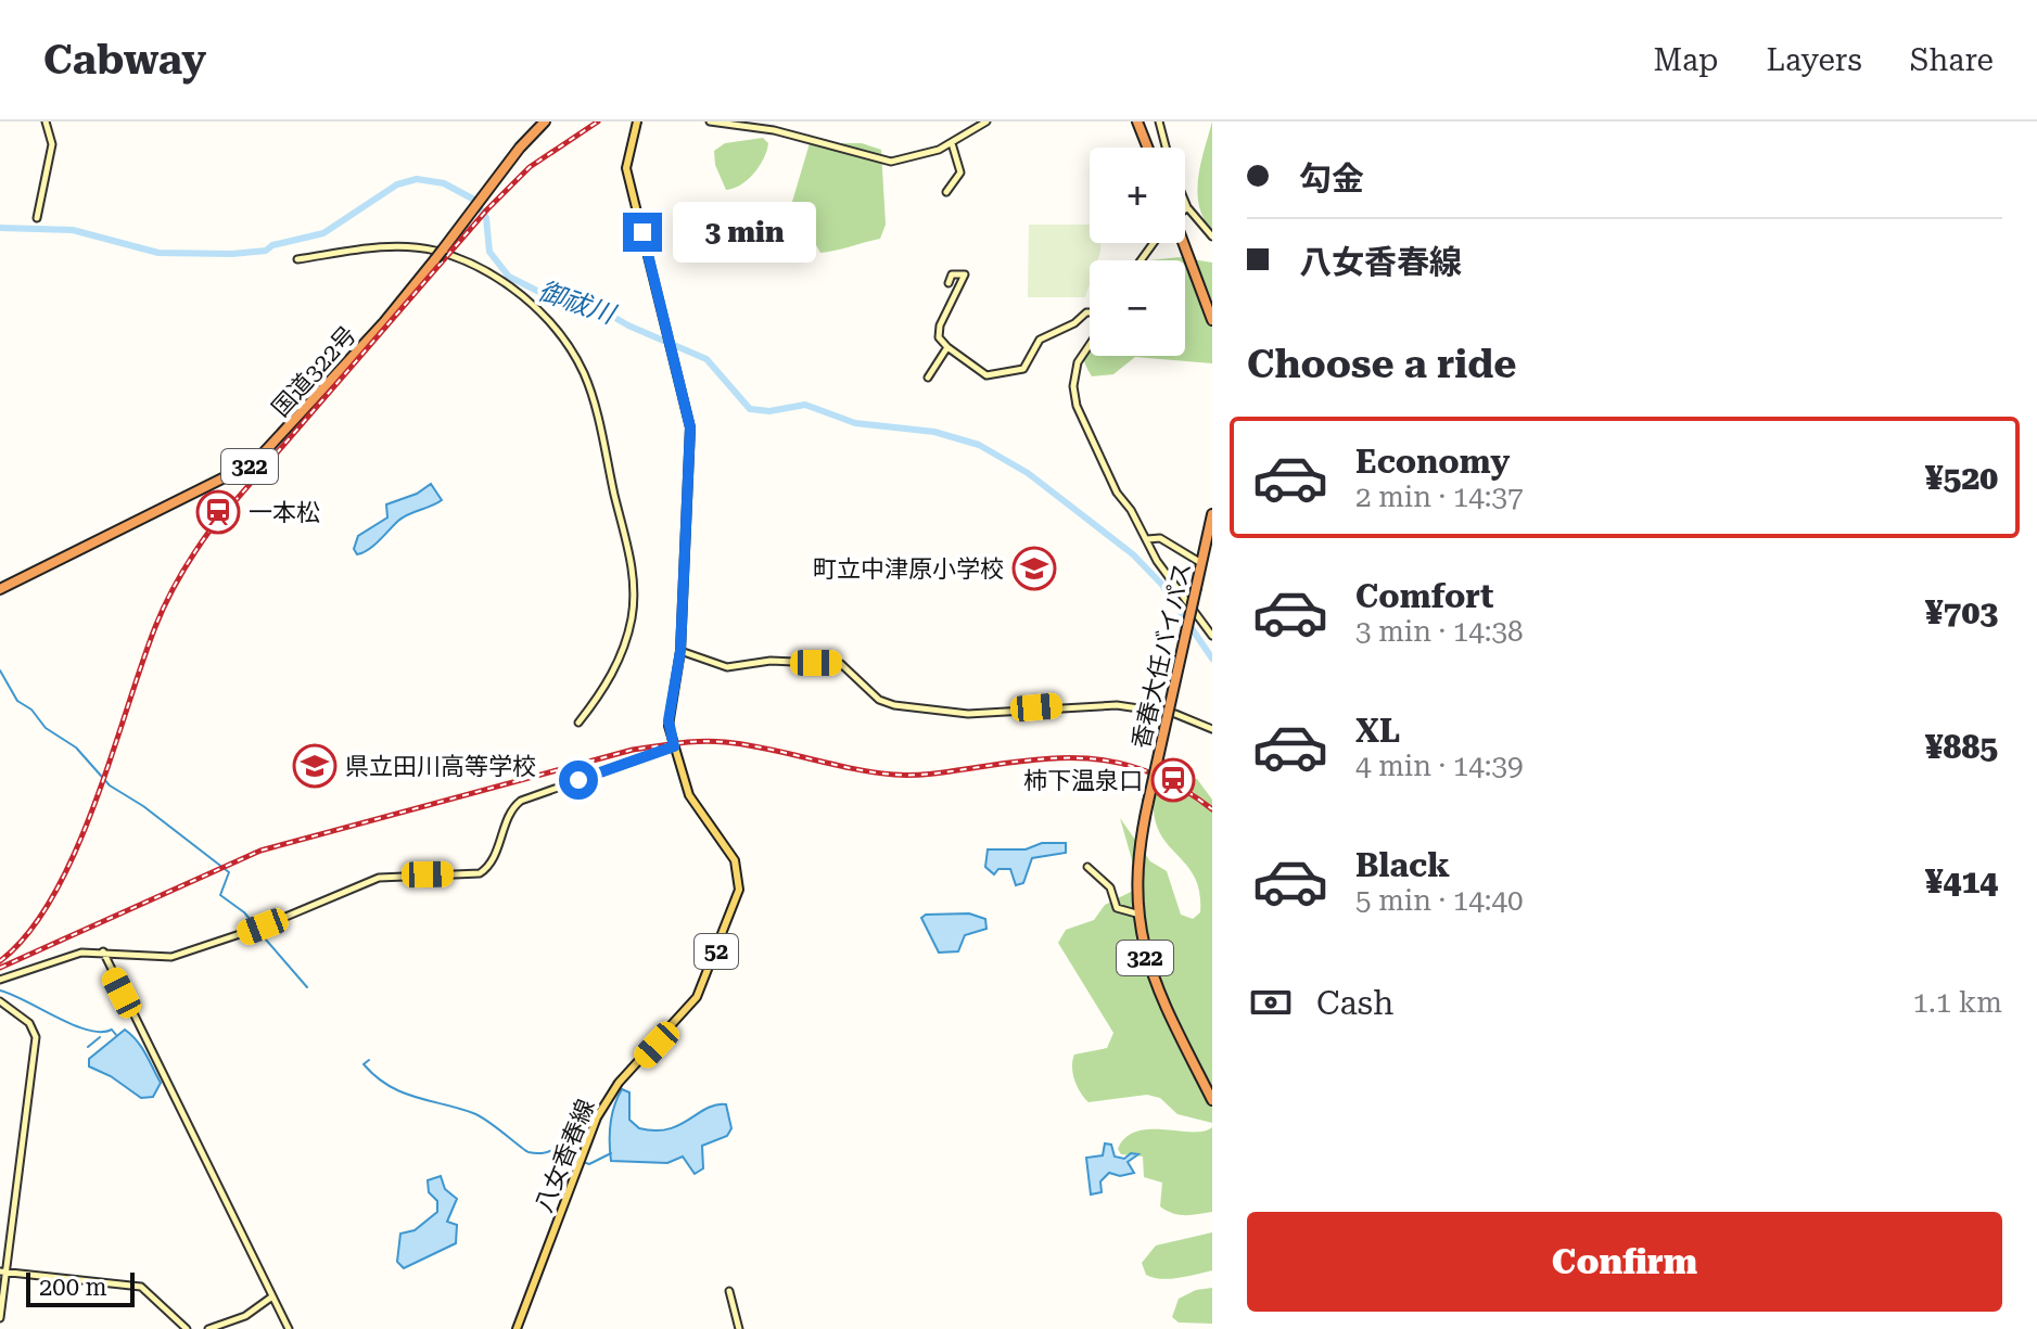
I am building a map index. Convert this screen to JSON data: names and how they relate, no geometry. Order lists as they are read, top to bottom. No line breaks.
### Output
{"streets":{"highway":["国道322号","322","香春大任バイパス"],"main road":["52","八女香春線"]},"water":["御祓川"],"places":{"station":["一本松","柿下温泉口"],"school or university":["町立中津原小学校","県立田川高等学校"]},"scale_bar":"200 m","page":{"header":"Cabway","nav":["Map","Layers","Share"],"banner":["勾金","八女香春線"],"map_buttons":["+","−"],"bubble":"3 min","heading":"Choose a ride","list":[{"name":"Economy","note":"2 min · 14:37","value":"¥520"},{"name":"Comfort","note":"3 min · 14:38","value":"¥703"},{"name":"XL","note":"4 min · 14:39","value":"¥885"},{"name":"Black","note":"5 min · 14:40","value":"¥414"}],"pay":["Cash","1.1 km"],"buttons":"Confirm","scale":"200 m"}}
